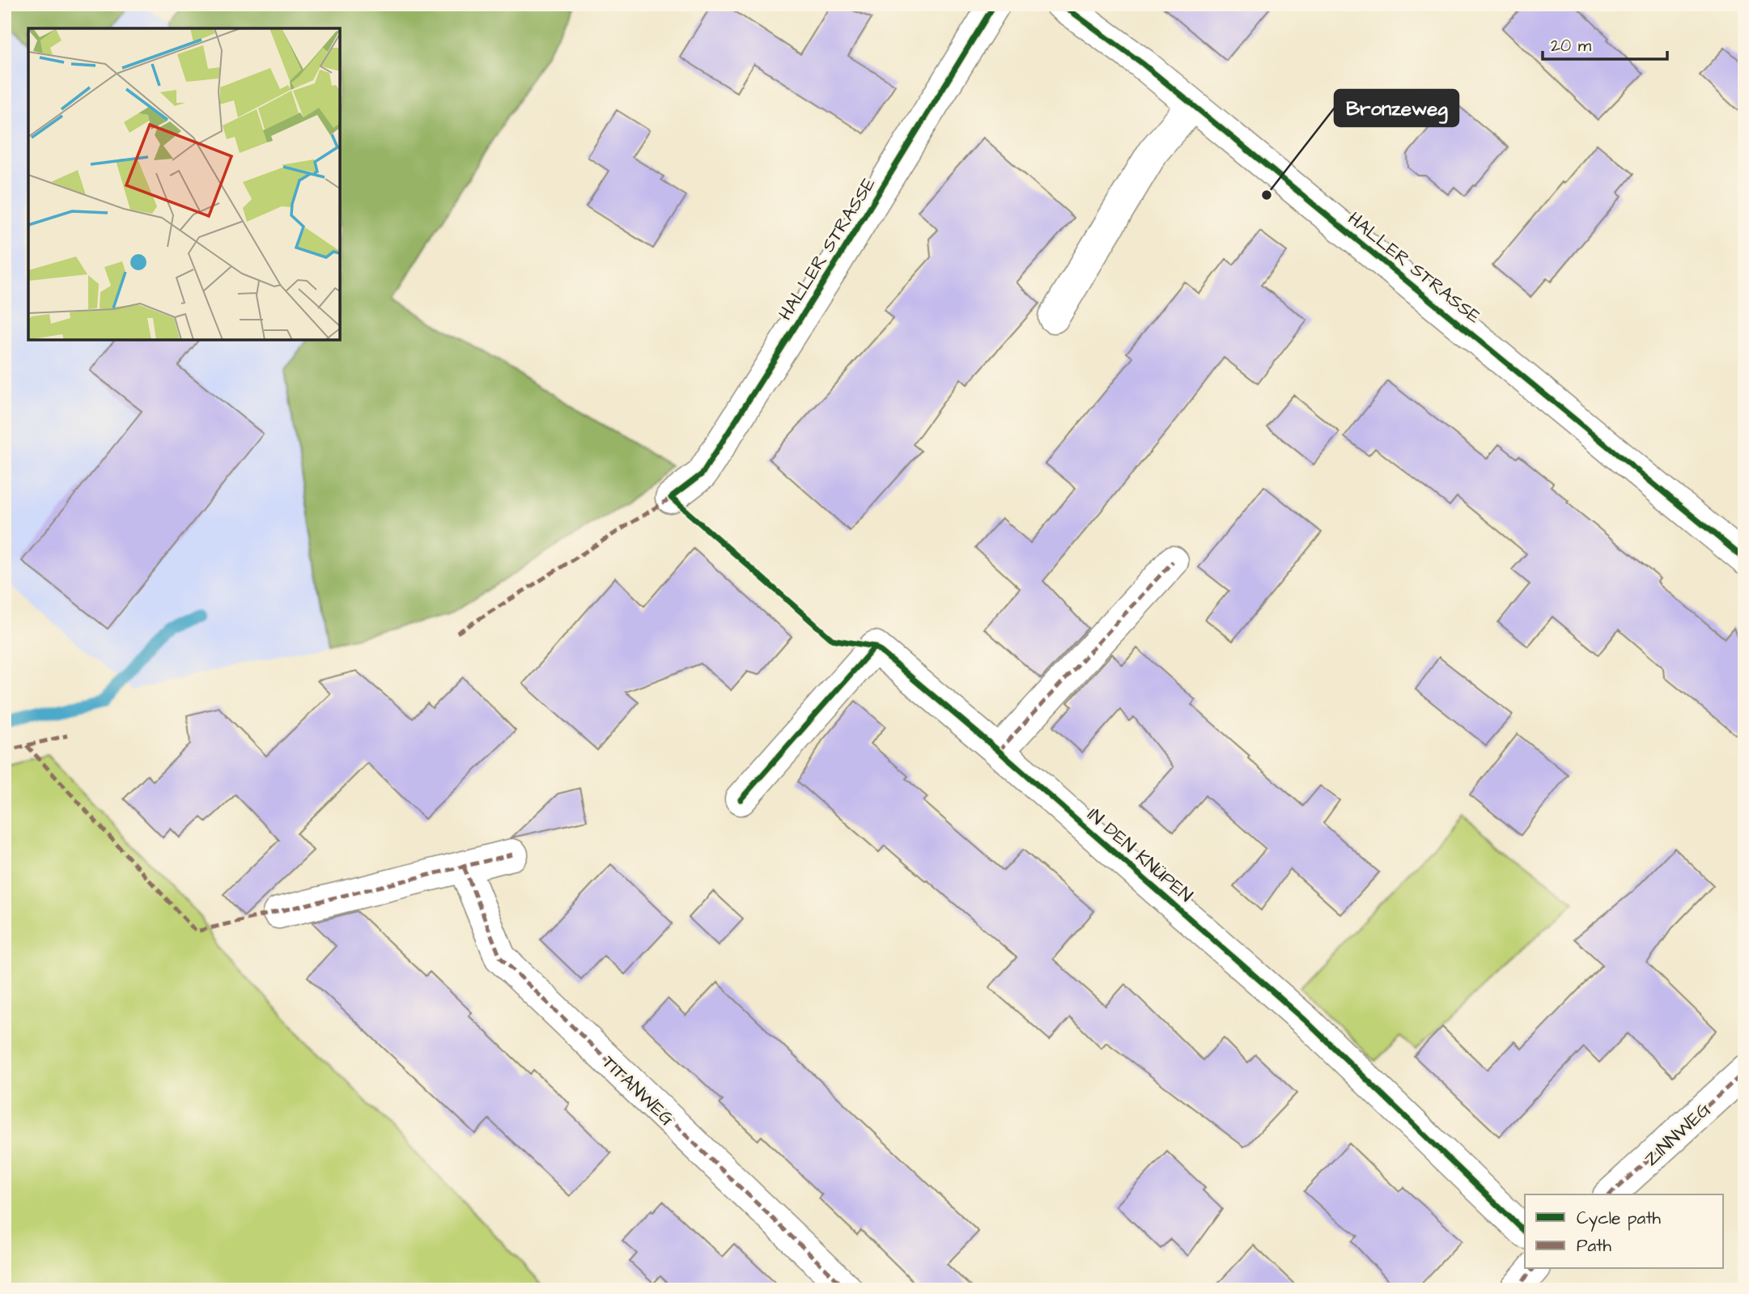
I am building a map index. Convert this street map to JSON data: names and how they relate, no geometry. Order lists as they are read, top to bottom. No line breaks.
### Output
{"streets":{"street":["HALLER STRASSE","IN DEN KNÜPEN","TITANWEG","ZINNWEG"]},"places":["Bronzeweg"],"legend":["Cycle path","Path"],"scale_bar":"20 m"}
